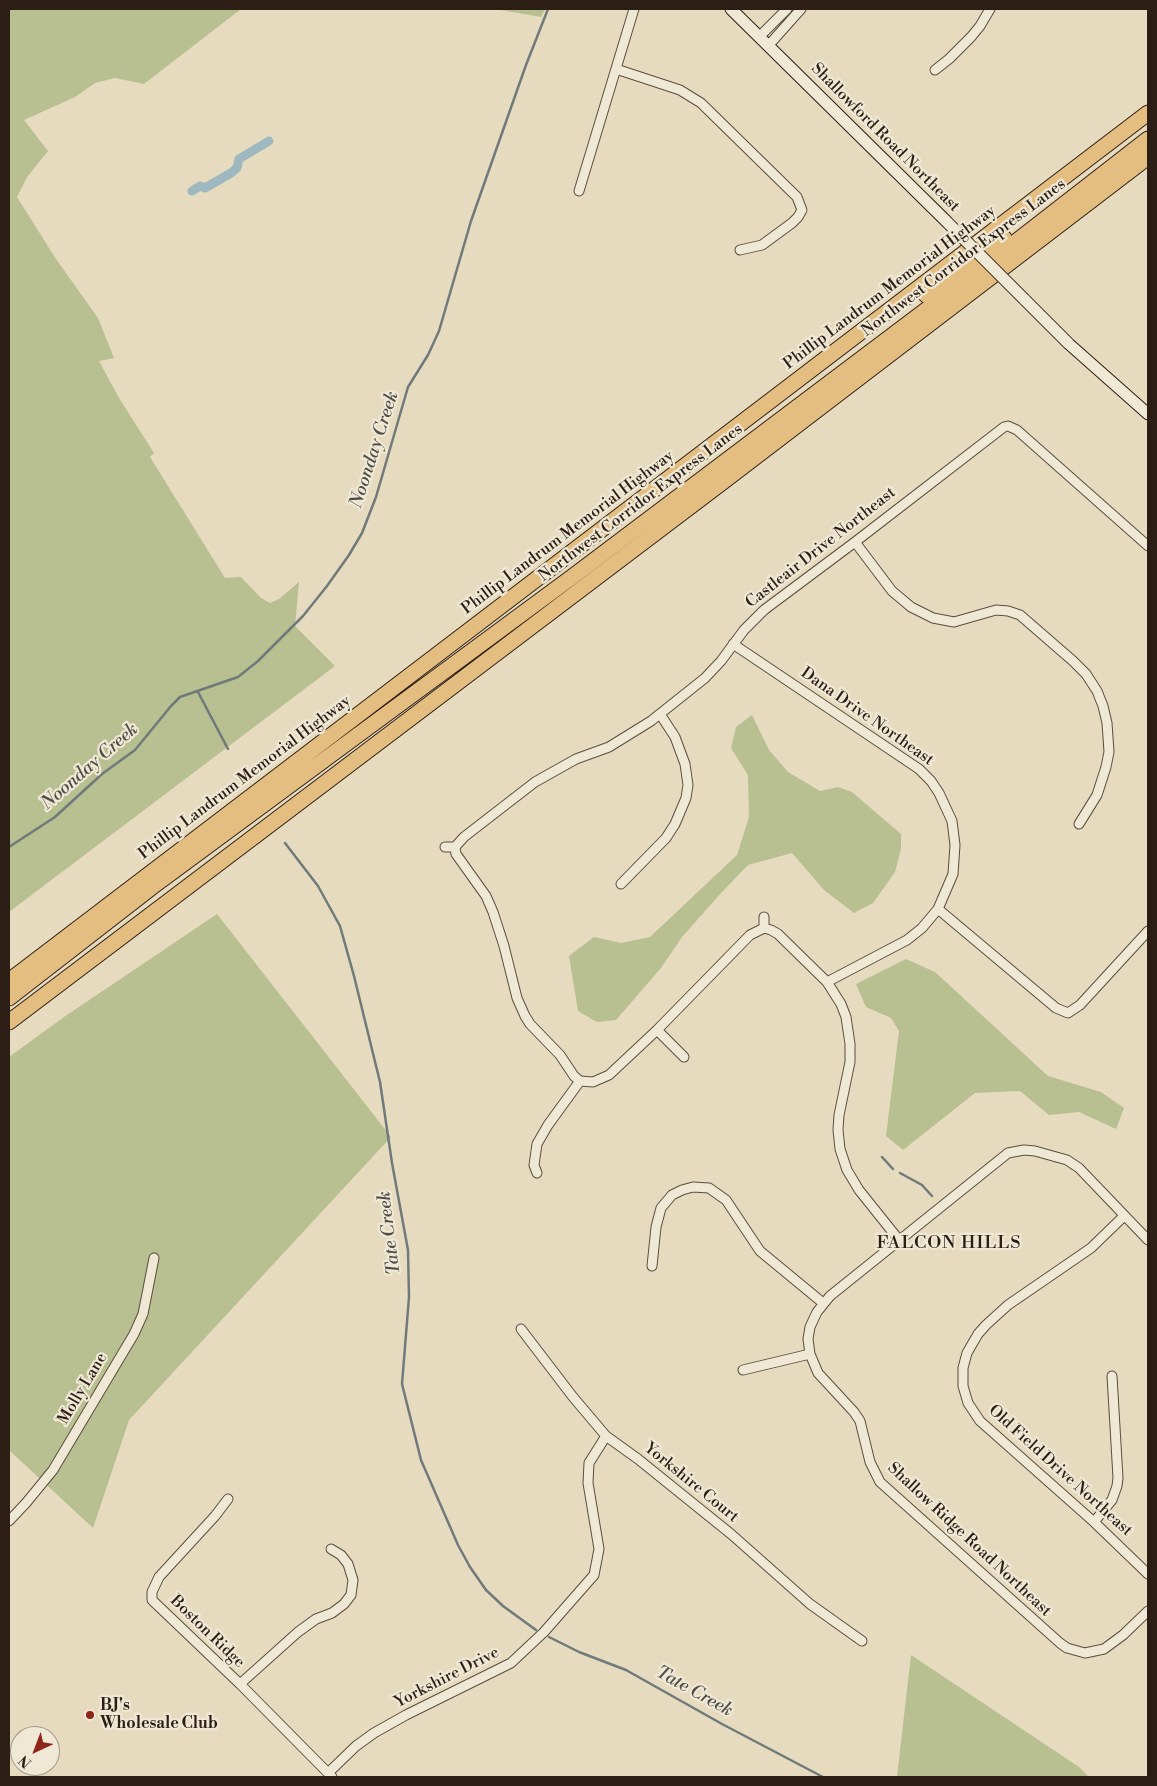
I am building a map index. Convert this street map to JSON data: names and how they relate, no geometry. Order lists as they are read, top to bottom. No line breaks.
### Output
{"streets":{"highway":["Northwest Corridor Express Lanes","Phillip Landrum Memorial Highway"],"street":["Shallowford Road Northeast","Castleair Drive Northeast","Dana Drive Northeast","Molly Lane","Old Field Drive Northeast","Yorkshire Court","Shallow Ridge Road Northeast","Boston Ridge","Yorkshire Drive"]},"crossings":[["Castleair Drive Northeast","Dana Drive Northeast"],["Old Field Drive Northeast","Shallow Ridge Road Northeast"],["Yorkshire Court","Yorkshire Drive"],["Boston Ridge","Yorkshire Drive"]],"districts":["FALCON HILLS"],"water":["Noonday Creek","Tate Creek"],"places":["BJ's Wholesale Club"],"north":"bottom left"}
